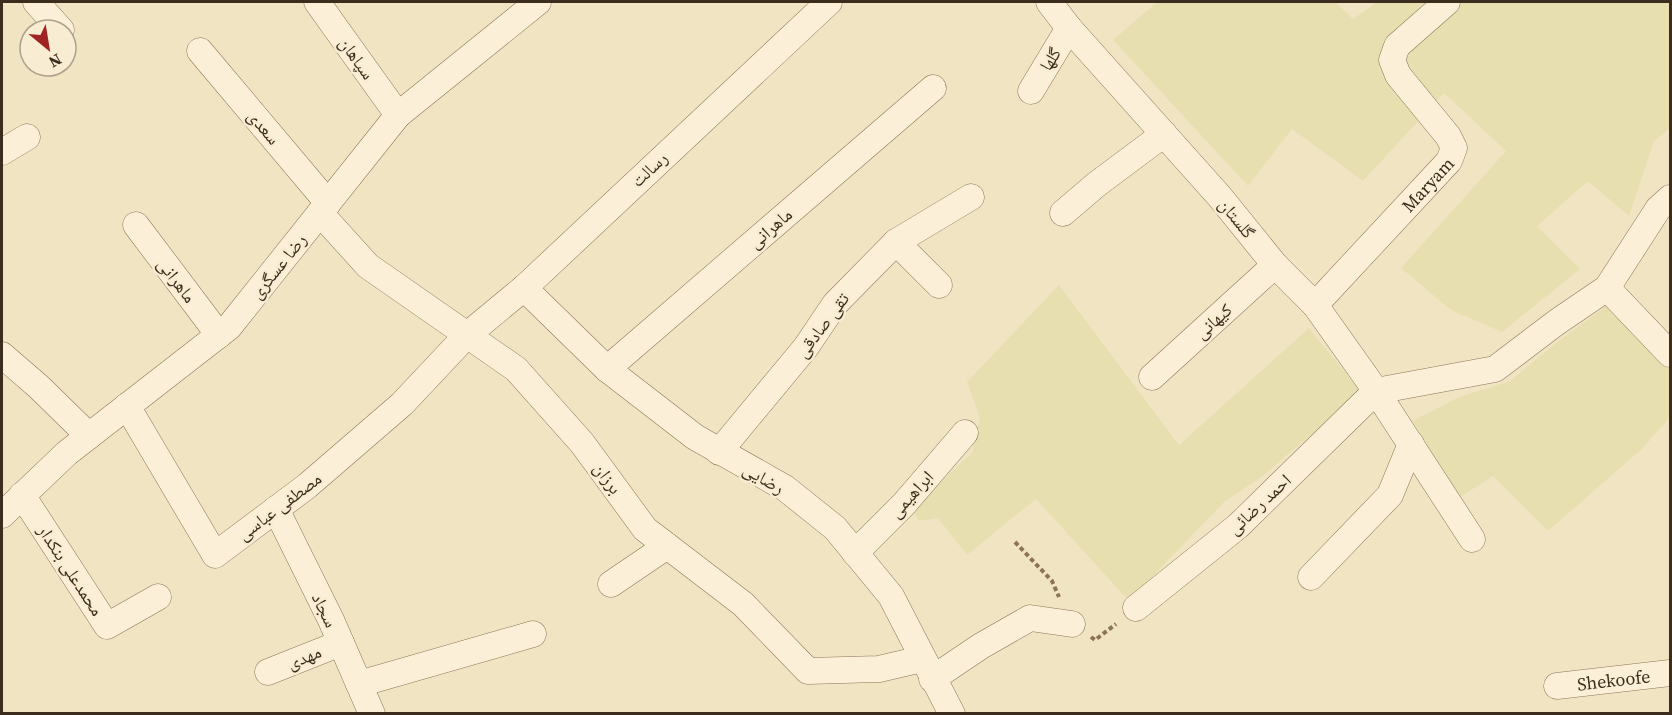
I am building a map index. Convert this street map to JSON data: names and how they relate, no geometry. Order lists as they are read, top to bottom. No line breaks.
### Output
{"streets":{"street":["سپاهان","گلها","سعدی","رسالت","Maryam","گلستان","ماهرانی","رضا عسگری","کیهانی","تقی صادقی","برزان","رضایی","ابراهیمی","احمد رضائی","مصطفی عباسی","محمدعلی بنکدار","سجاد","مهدی","Shekoofe"]},"crossings":[["سپاهان","رضا عسگری"],["گلها","گلستان"],["سعدی","رضا عسگری"],["سعدی","برزان"],["رسالت","برزان"],["رسالت","رضایی"],["رسالت","مصطفی عباسی"],["Maryam","گلستان"],["گلستان","کیهانی"],["گلستان","احمد رضائی"],["ماهرانی","رضا عسگری"],["ماهرانی","رضایی"],["رضا عسگری","برزان"],["رضا عسگری","مصطفی عباسی"],["رضا عسگری","محمدعلی بنکدار"],["تقی صادقی","رضایی"],["برزان","رضایی"],["برزان","مصطفی عباسی"],["رضایی","ابراهیمی"],["مصطفی عباسی","سجاد"],["سجاد","مهدی"]],"north":"bottom right"}
